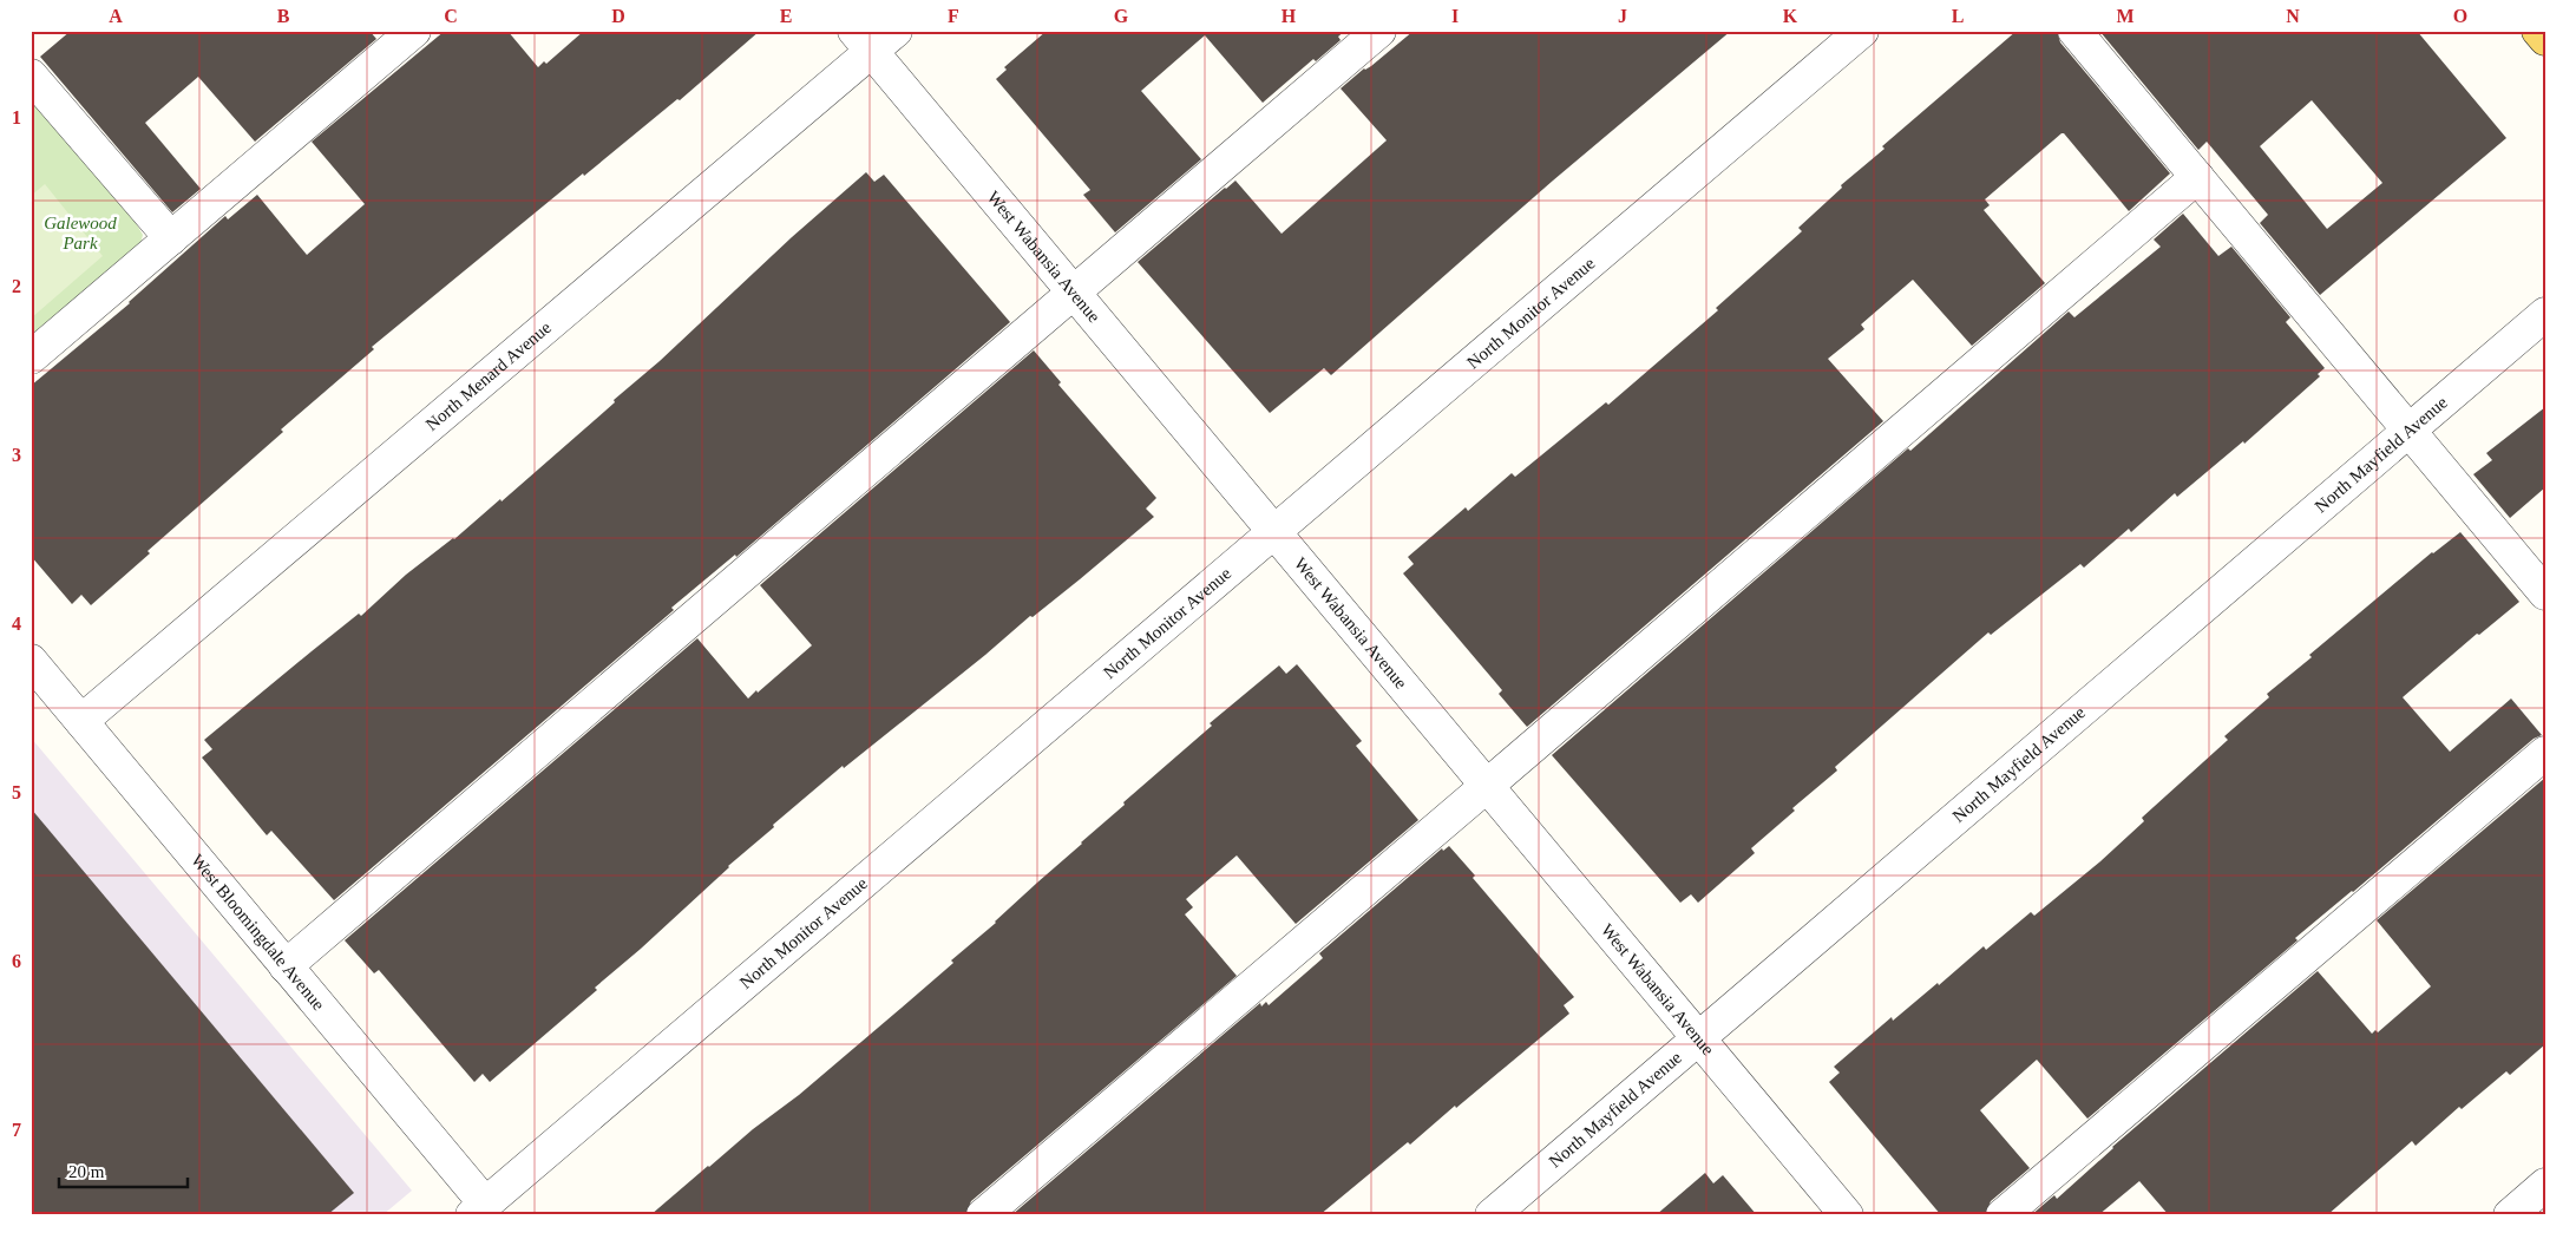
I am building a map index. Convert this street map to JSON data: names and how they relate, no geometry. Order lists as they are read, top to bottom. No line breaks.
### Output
{"streets":{"street":["West Wabansia Avenue","North Monitor Avenue","North Menard Avenue","North Mayfield Avenue","West Bloomingdale Avenue"]},"crossings":[["West Wabansia Avenue","North Monitor Avenue"],["West Wabansia Avenue","North Menard Avenue"],["West Wabansia Avenue","North Mayfield Avenue"],["North Monitor Avenue","West Bloomingdale Avenue"],["North Menard Avenue","West Bloomingdale Avenue"]],"parks":["Galewood Park"],"scale_bar":"20 m","grid":{"columns":["A","B","C","D","E","F","G","H","I","J","K","L","M","N","O"],"rows":["1","2","3","4","5","6","7"]}}
